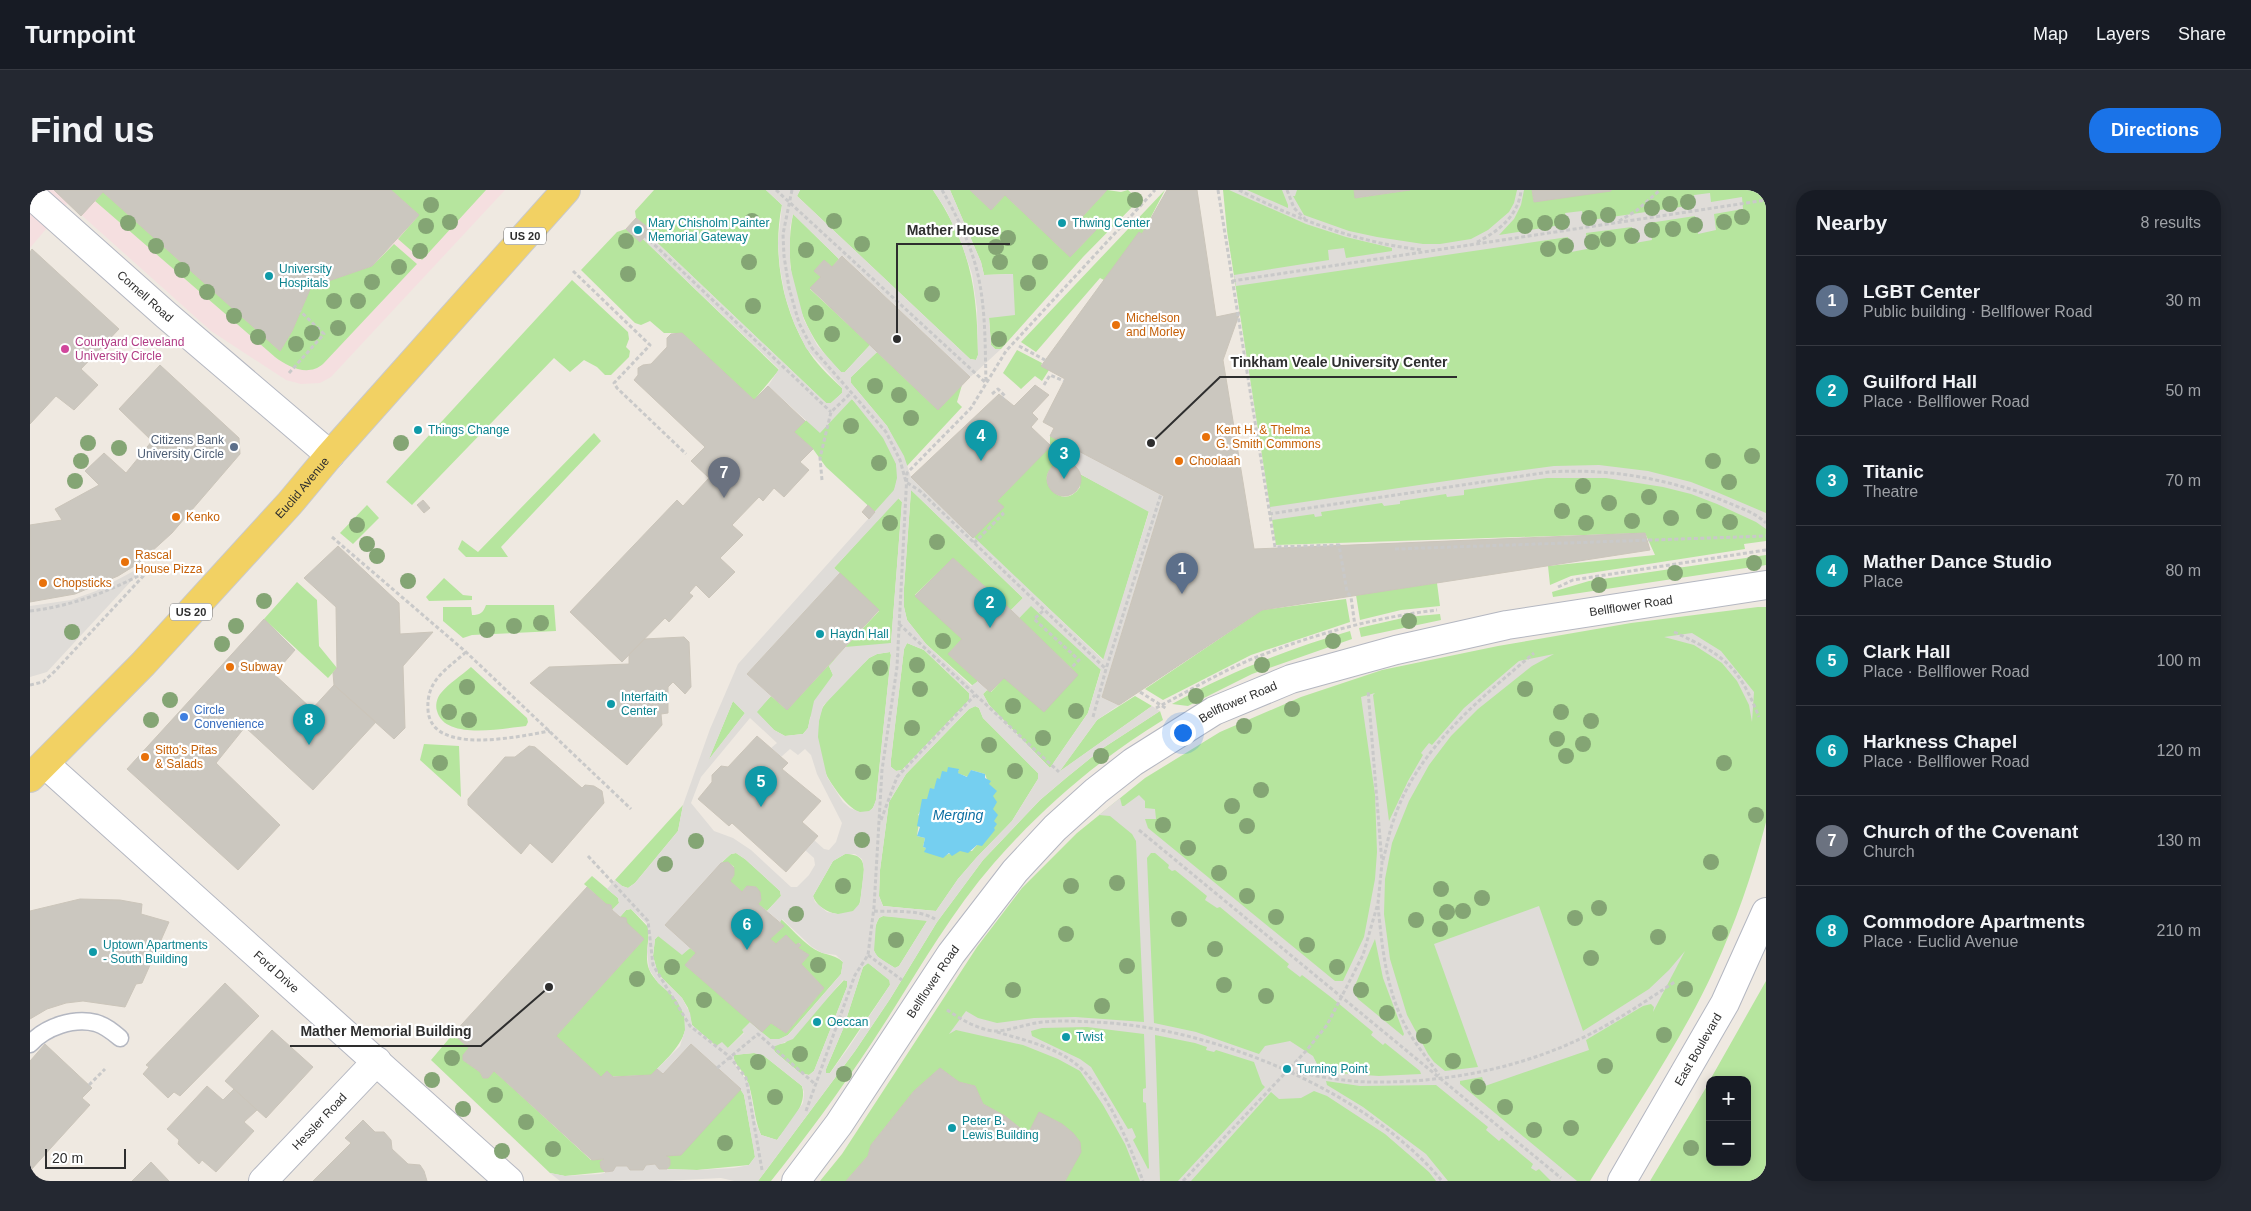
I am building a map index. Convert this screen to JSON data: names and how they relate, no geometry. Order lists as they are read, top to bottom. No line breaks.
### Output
{"streets":{"main road":["US 20","Euclid Avenue"],"street":["Cornell Road","Bellflower Road","Ford Drive","East Boulevard","Hessler Road"]},"crossings":[["Cornell Road","Euclid Avenue"],["Euclid Avenue","Ford Drive"],["Ford Drive","Hessler Road"]],"water":["Merging"],"places":["Thwing Center","Mary Chisholm Painter Memorial Gateway","University Hospitals","Michelson and Morley","Mather House","Courtyard Cleveland University Circle","Things Change","Kent H. & Thelma G. Smith Commons","Tinkham Veale University Center","Citizens Bank University Circle","Choolaah","Kenko","Rascal House Pizza","Chopsticks","Haydn Hall","Subway","Interfaith Center","Circle Convenience","Sitto's Pitas & Salads","Uptown Apartments - South Building","Mather Memorial Building","Oeccan","Twist","Turning Point","Peter B. Lewis Building"],"scale_bar":"20 m","page":{"header":"Turnpoint","nav":["Map","Layers","Share"],"buttons":"Directions","title":"Find us","heading":["Nearby","8 results"],"list":[{"mark":"1","name":"LGBT Center","note":"Public building · Bellflower Road","value":"30 m"},{"mark":"2","name":"Guilford Hall","note":"Place · Bellflower Road","value":"50 m"},{"mark":"3","name":"Titanic","note":"Theatre","value":"70 m"},{"mark":"4","name":"Mather Dance Studio","note":"Place","value":"80 m"},{"mark":"5","name":"Clark Hall","note":"Place · Bellflower Road","value":"100 m"},{"mark":"6","name":"Harkness Chapel","note":"Place · Bellflower Road","value":"120 m"},{"mark":"7","name":"Church of the Covenant","note":"Church","value":"130 m"},{"mark":"8","name":"Commodore Apartments","note":"Place · Euclid Avenue","value":"210 m"}],"pins":["4","3","7","1","2","8","5","6"],"map_buttons":["+","−"],"scale":"20 m"}}
